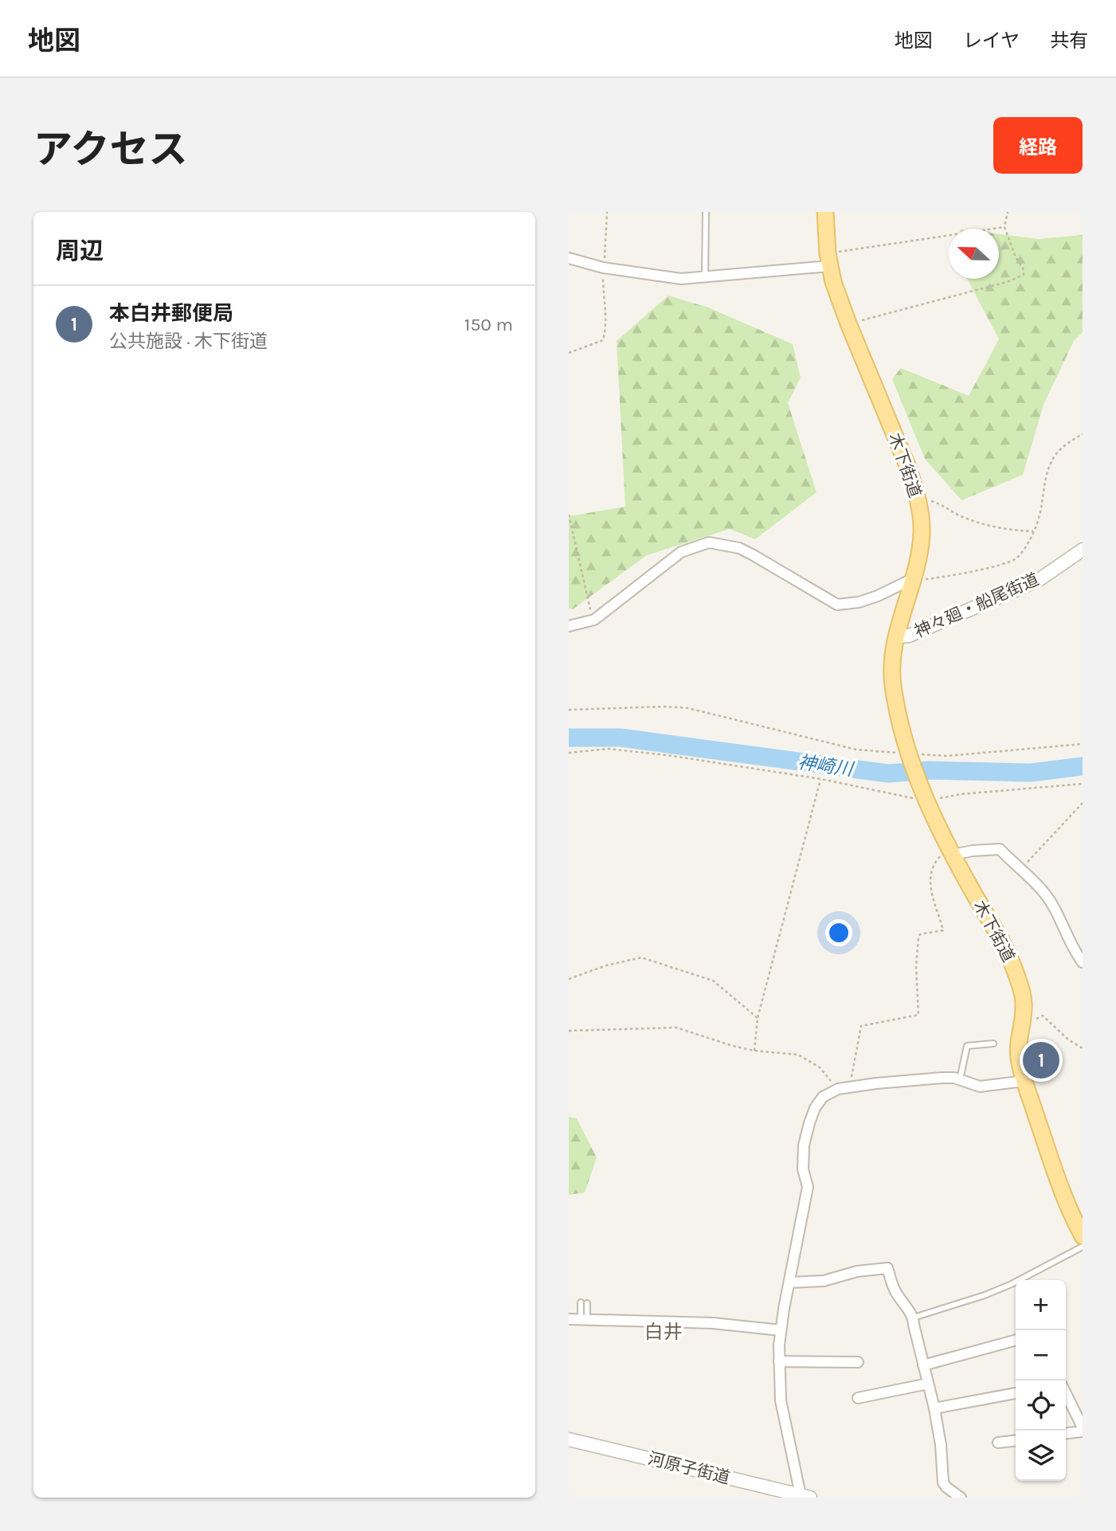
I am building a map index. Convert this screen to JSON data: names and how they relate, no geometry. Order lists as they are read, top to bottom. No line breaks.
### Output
{"streets":{"main road":["木下街道"],"street":["神々廻・船尾街道","河原子街道"]},"crossings":[["木下街道","神々廻・船尾街道"]],"districts":["白井"],"water":["神崎川"],"north":"left","page":{"header":"地図","nav":["地図","レイヤ","共有"],"title":"アクセス","buttons":"経路","heading":"周辺","list":[{"mark":"1","name":"本白井郵便局","note":"公共施設 · 木下街道","value":"150 m"}],"pins":"1","map_buttons":["+","−"]}}
